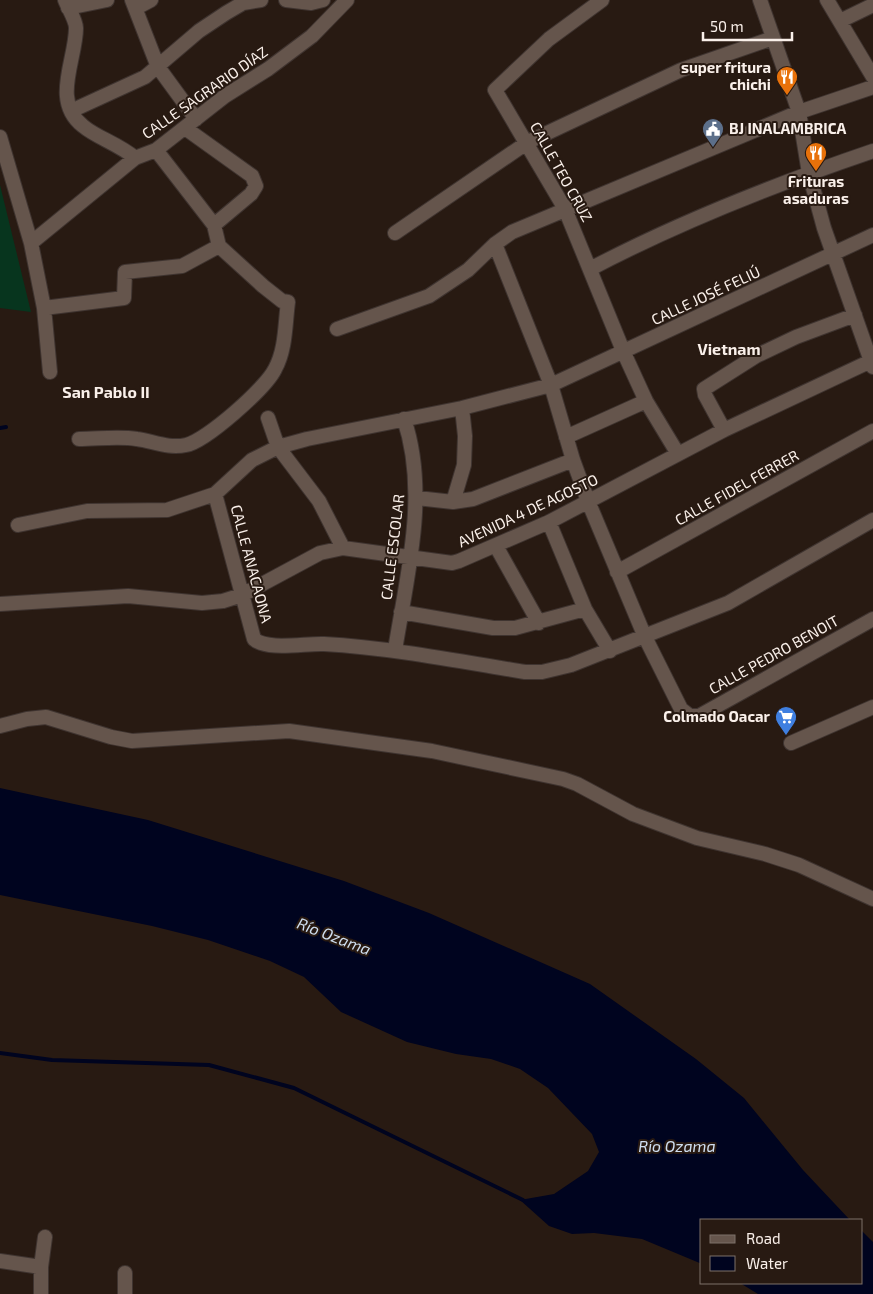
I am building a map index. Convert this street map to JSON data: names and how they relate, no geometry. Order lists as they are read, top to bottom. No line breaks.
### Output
{"streets":{"street":["CALLE SAGRARIO DÍAZ","CALLE TEO CRUZ","CALLE JOSÉ FELIÚ","CALLE FIDEL FERRER","AVENIDA 4 DE AGOSTO","CALLE ESCOLAR","CALLE ANACAONA","CALLE PEDRO BENOIT"]},"crossings":[["CALLE TEO CRUZ","CALLE JOSÉ FELIÚ"],["CALLE TEO CRUZ","AVENIDA 4 DE AGOSTO"],["CALLE JOSÉ FELIÚ","CALLE ESCOLAR"],["CALLE JOSÉ FELIÚ","CALLE ANACAONA"],["AVENIDA 4 DE AGOSTO","CALLE ESCOLAR"],["AVENIDA 4 DE AGOSTO","CALLE ANACAONA"],["CALLE ESCOLAR","CALLE ANACAONA"]],"districts":["Vietnam","San Pablo II"],"water":["Río Ozama"],"places":{"restaurant":["super fritura chichi","Frituras asaduras"],"public building":["BJ INALAMBRICA"],"supermarket":["Colmado Oacar"]},"legend":["Road","Water"],"scale_bar":"50 m"}
